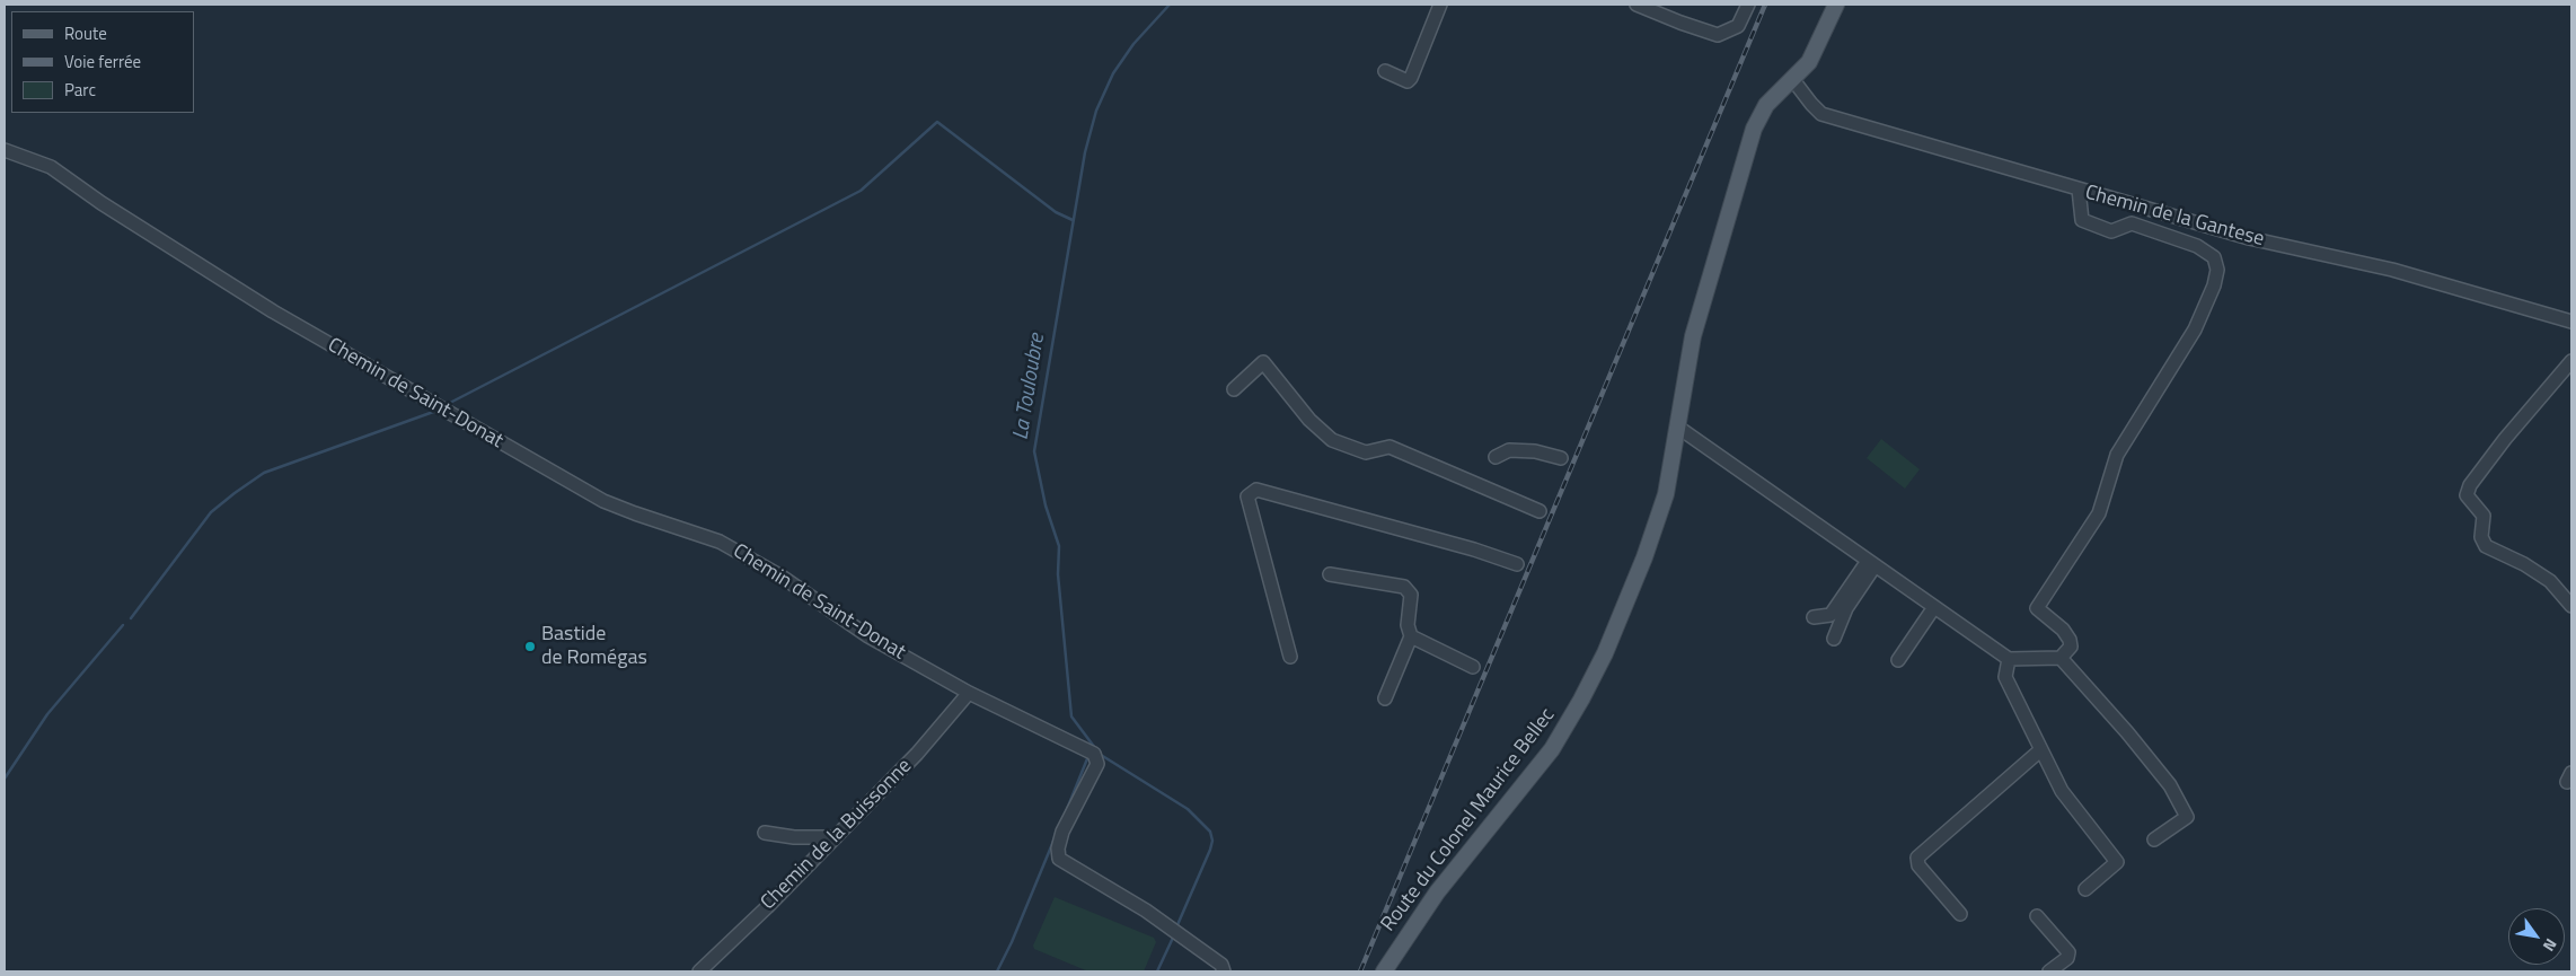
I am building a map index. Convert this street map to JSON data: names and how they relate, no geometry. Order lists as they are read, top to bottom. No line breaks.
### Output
{"streets":{"main road":["Route du Colonel Maurice Bellec"],"street":["Chemin de la Gantese","Chemin de Saint-Donat","Chemin de la Buissonne"]},"crossings":[["Chemin de la Gantese","Route du Colonel Maurice Bellec"],["Chemin de Saint-Donat","Chemin de la Buissonne"]],"water":["La Touloubre"],"places":["Bastide de Romégas"],"legend":["Route","Voie ferrée","Parc"],"north":"bottom right"}
